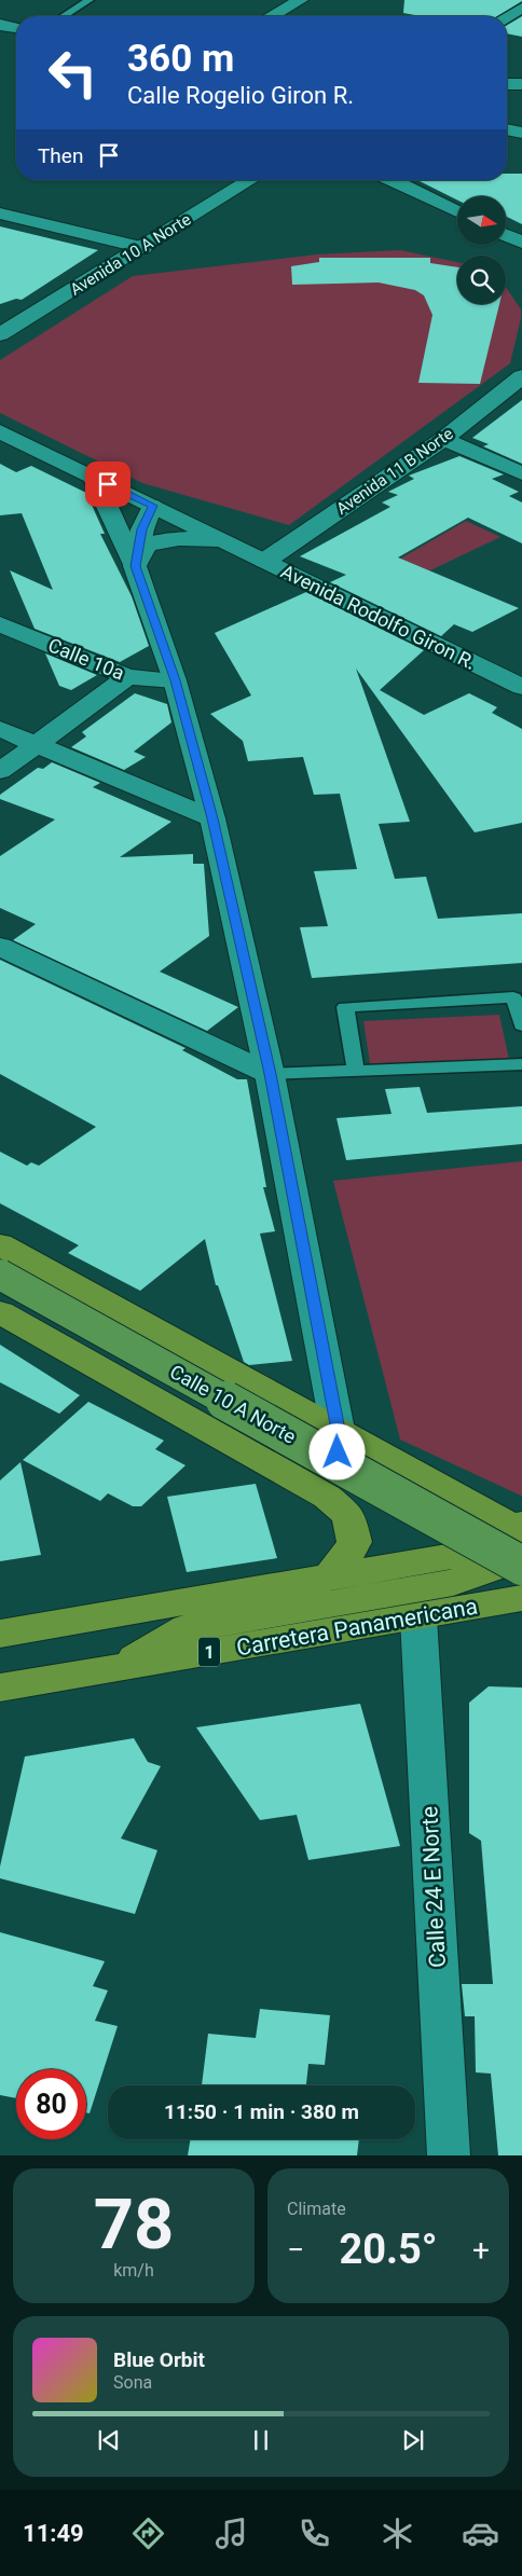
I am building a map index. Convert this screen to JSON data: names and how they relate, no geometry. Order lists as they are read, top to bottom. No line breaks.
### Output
{"streets":{"highway":["Carretera Panamericana","1"],"main road":["Calle 10 A Norte"],"street":["Avenida 10 A Norte","Avenida 11 B Norte","Avenida Rodolfo Giron R.","Calle 10a","Calle 24 E Norte"]},"crossings":[["Avenida 11 B Norte","Avenida Rodolfo Giron R."],["Carretera Panamericana","Calle 24 E Norte"]],"north":"right","page":{"turn":["360 m","Calle Rogelio Giron R."],"then":"Then","limit":"80","trip":"11:50 · 1 min · 380 m","tile":[["78","km/h"],"Climate"],"heat":["−","20.5°","+"],"song":["Blue Orbit","Sona"],"tabs":"11:49"}}
